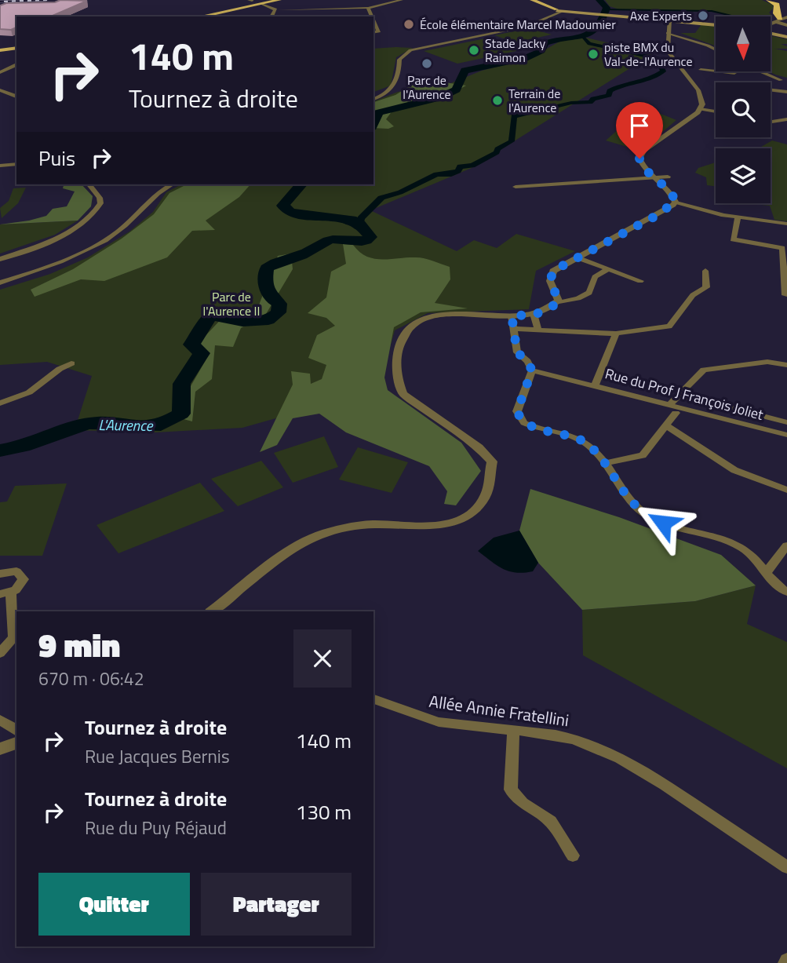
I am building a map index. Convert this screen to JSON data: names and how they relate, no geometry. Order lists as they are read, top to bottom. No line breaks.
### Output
{"streets":{"street":["Rue du Prof J François Joliet","Allée Annie Fratellini"]},"water":["L'Aurence"],"parks":["Parc de l'Aurence II"],"places":["Axe Experts","École élémentaire Marcel Madoumier","Stade Jacky Raimon","piste BMX du Val-de-l'Aurence","Parc de l'Aurence","Terrain de l'Aurence"],"north":"bottom","page":{"turn":["140 m","Tournez à droite"],"then":"Puis","heading":["9 min","670 m · 06:42"],"list":[{"name":"Tournez à droite","note":"Rue Jacques Bernis","value":"140 m"},{"name":"Tournez à droite","note":"Rue du Puy Réjaud","value":"130 m"}],"buttons":["Quitter","Partager"]}}
